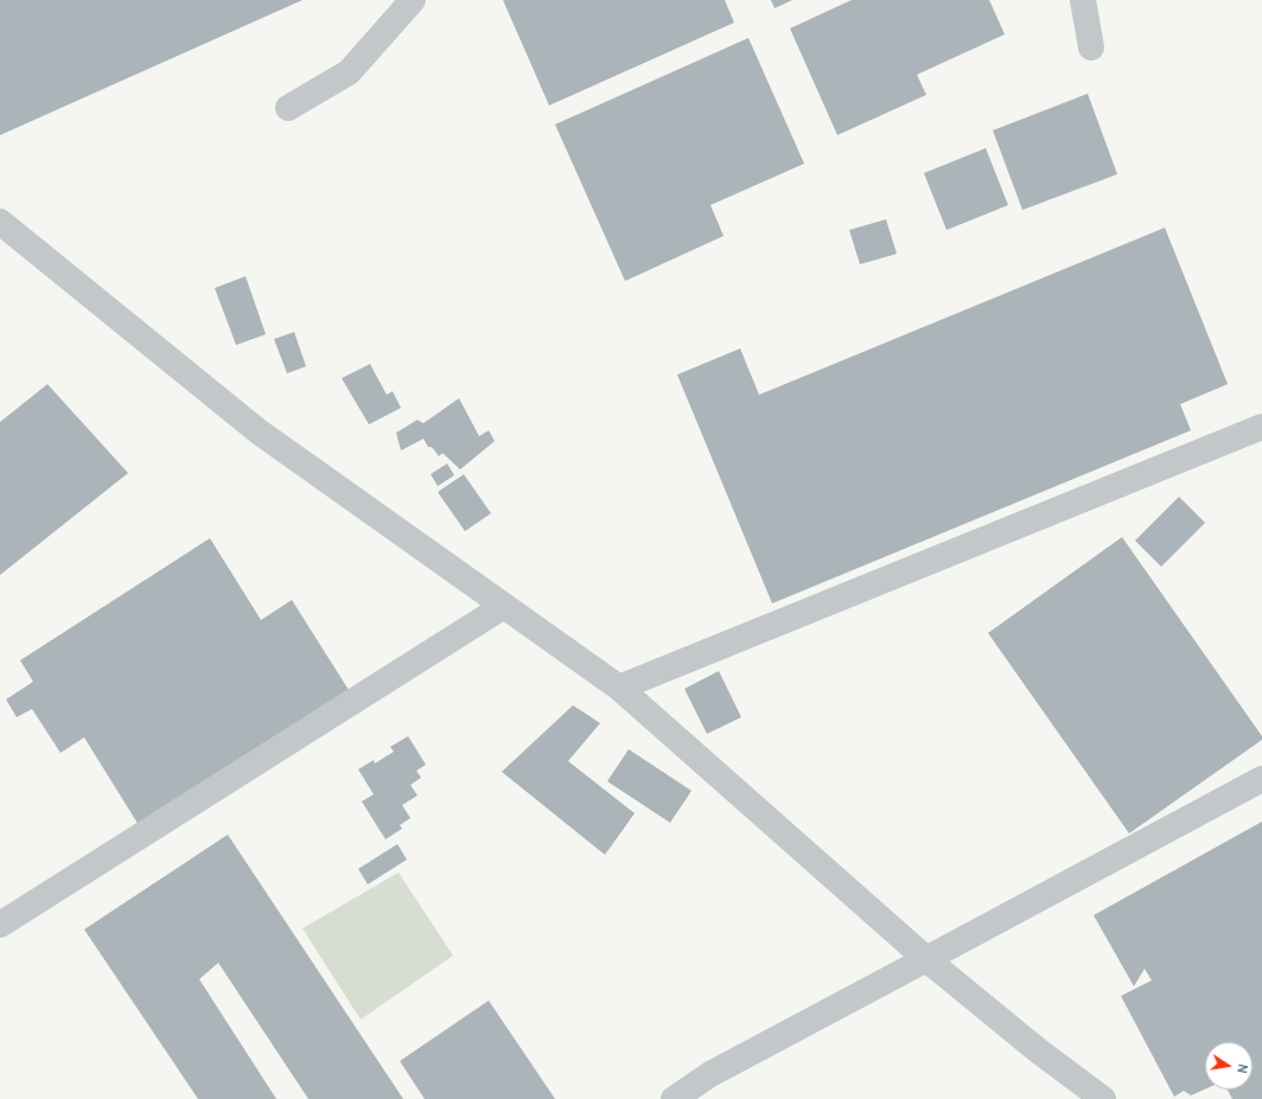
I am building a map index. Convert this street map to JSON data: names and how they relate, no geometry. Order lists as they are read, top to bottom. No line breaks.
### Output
{"north":"right"}
